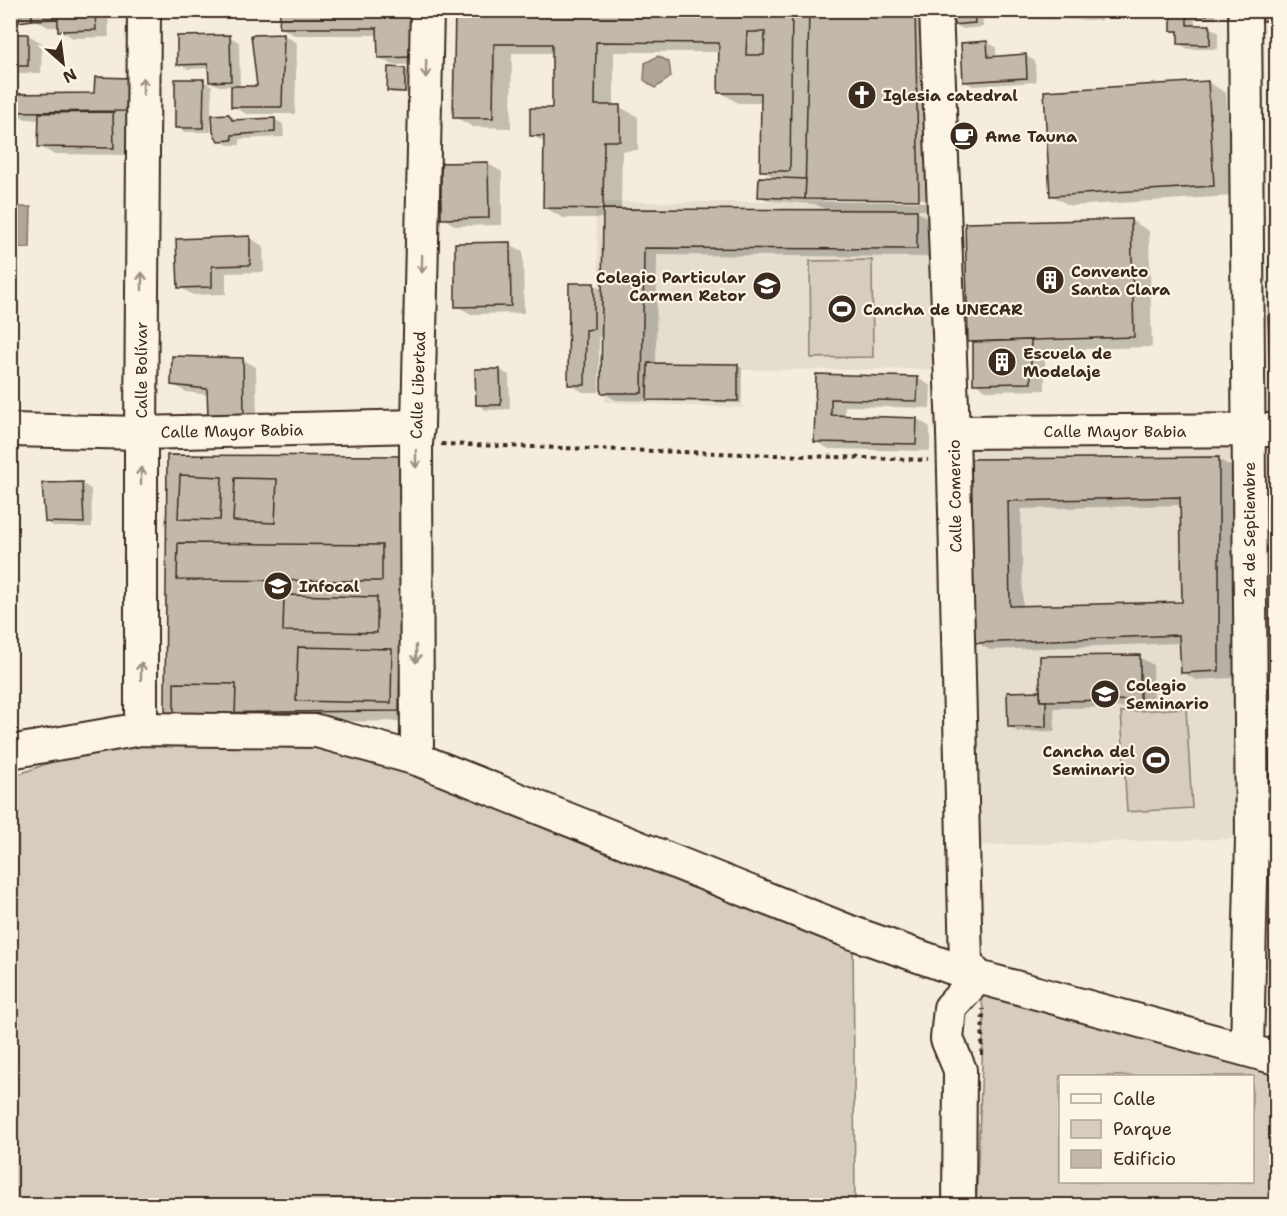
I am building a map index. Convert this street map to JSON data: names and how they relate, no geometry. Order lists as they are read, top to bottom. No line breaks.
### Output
{"streets":{"street":["Calle Bolívar","Calle Libertad","Calle Mayor Babia","Calle Comercio","24 de Septiembre"]},"crossings":[["Calle Bolívar","Calle Mayor Babia"],["Calle Libertad","Calle Mayor Babia"],["Calle Mayor Babia","Calle Comercio"],["Calle Mayor Babia","24 de Septiembre"]],"one_way":["Calle Bolívar","Calle Libertad"],"places":{"church":["Iglesia catedral"],"cafe":["Ame Tauna"],"building":["Convento Santa Clara","Escuela de Modelaje"],"school or university":["Colegio Particular Carmen Retor","Infocal","Colegio Seminario"],"sports":["Cancha de UNECAR","Cancha del Seminario"]},"legend":["Calle","Parque","Edificio"],"north":"bottom right"}
